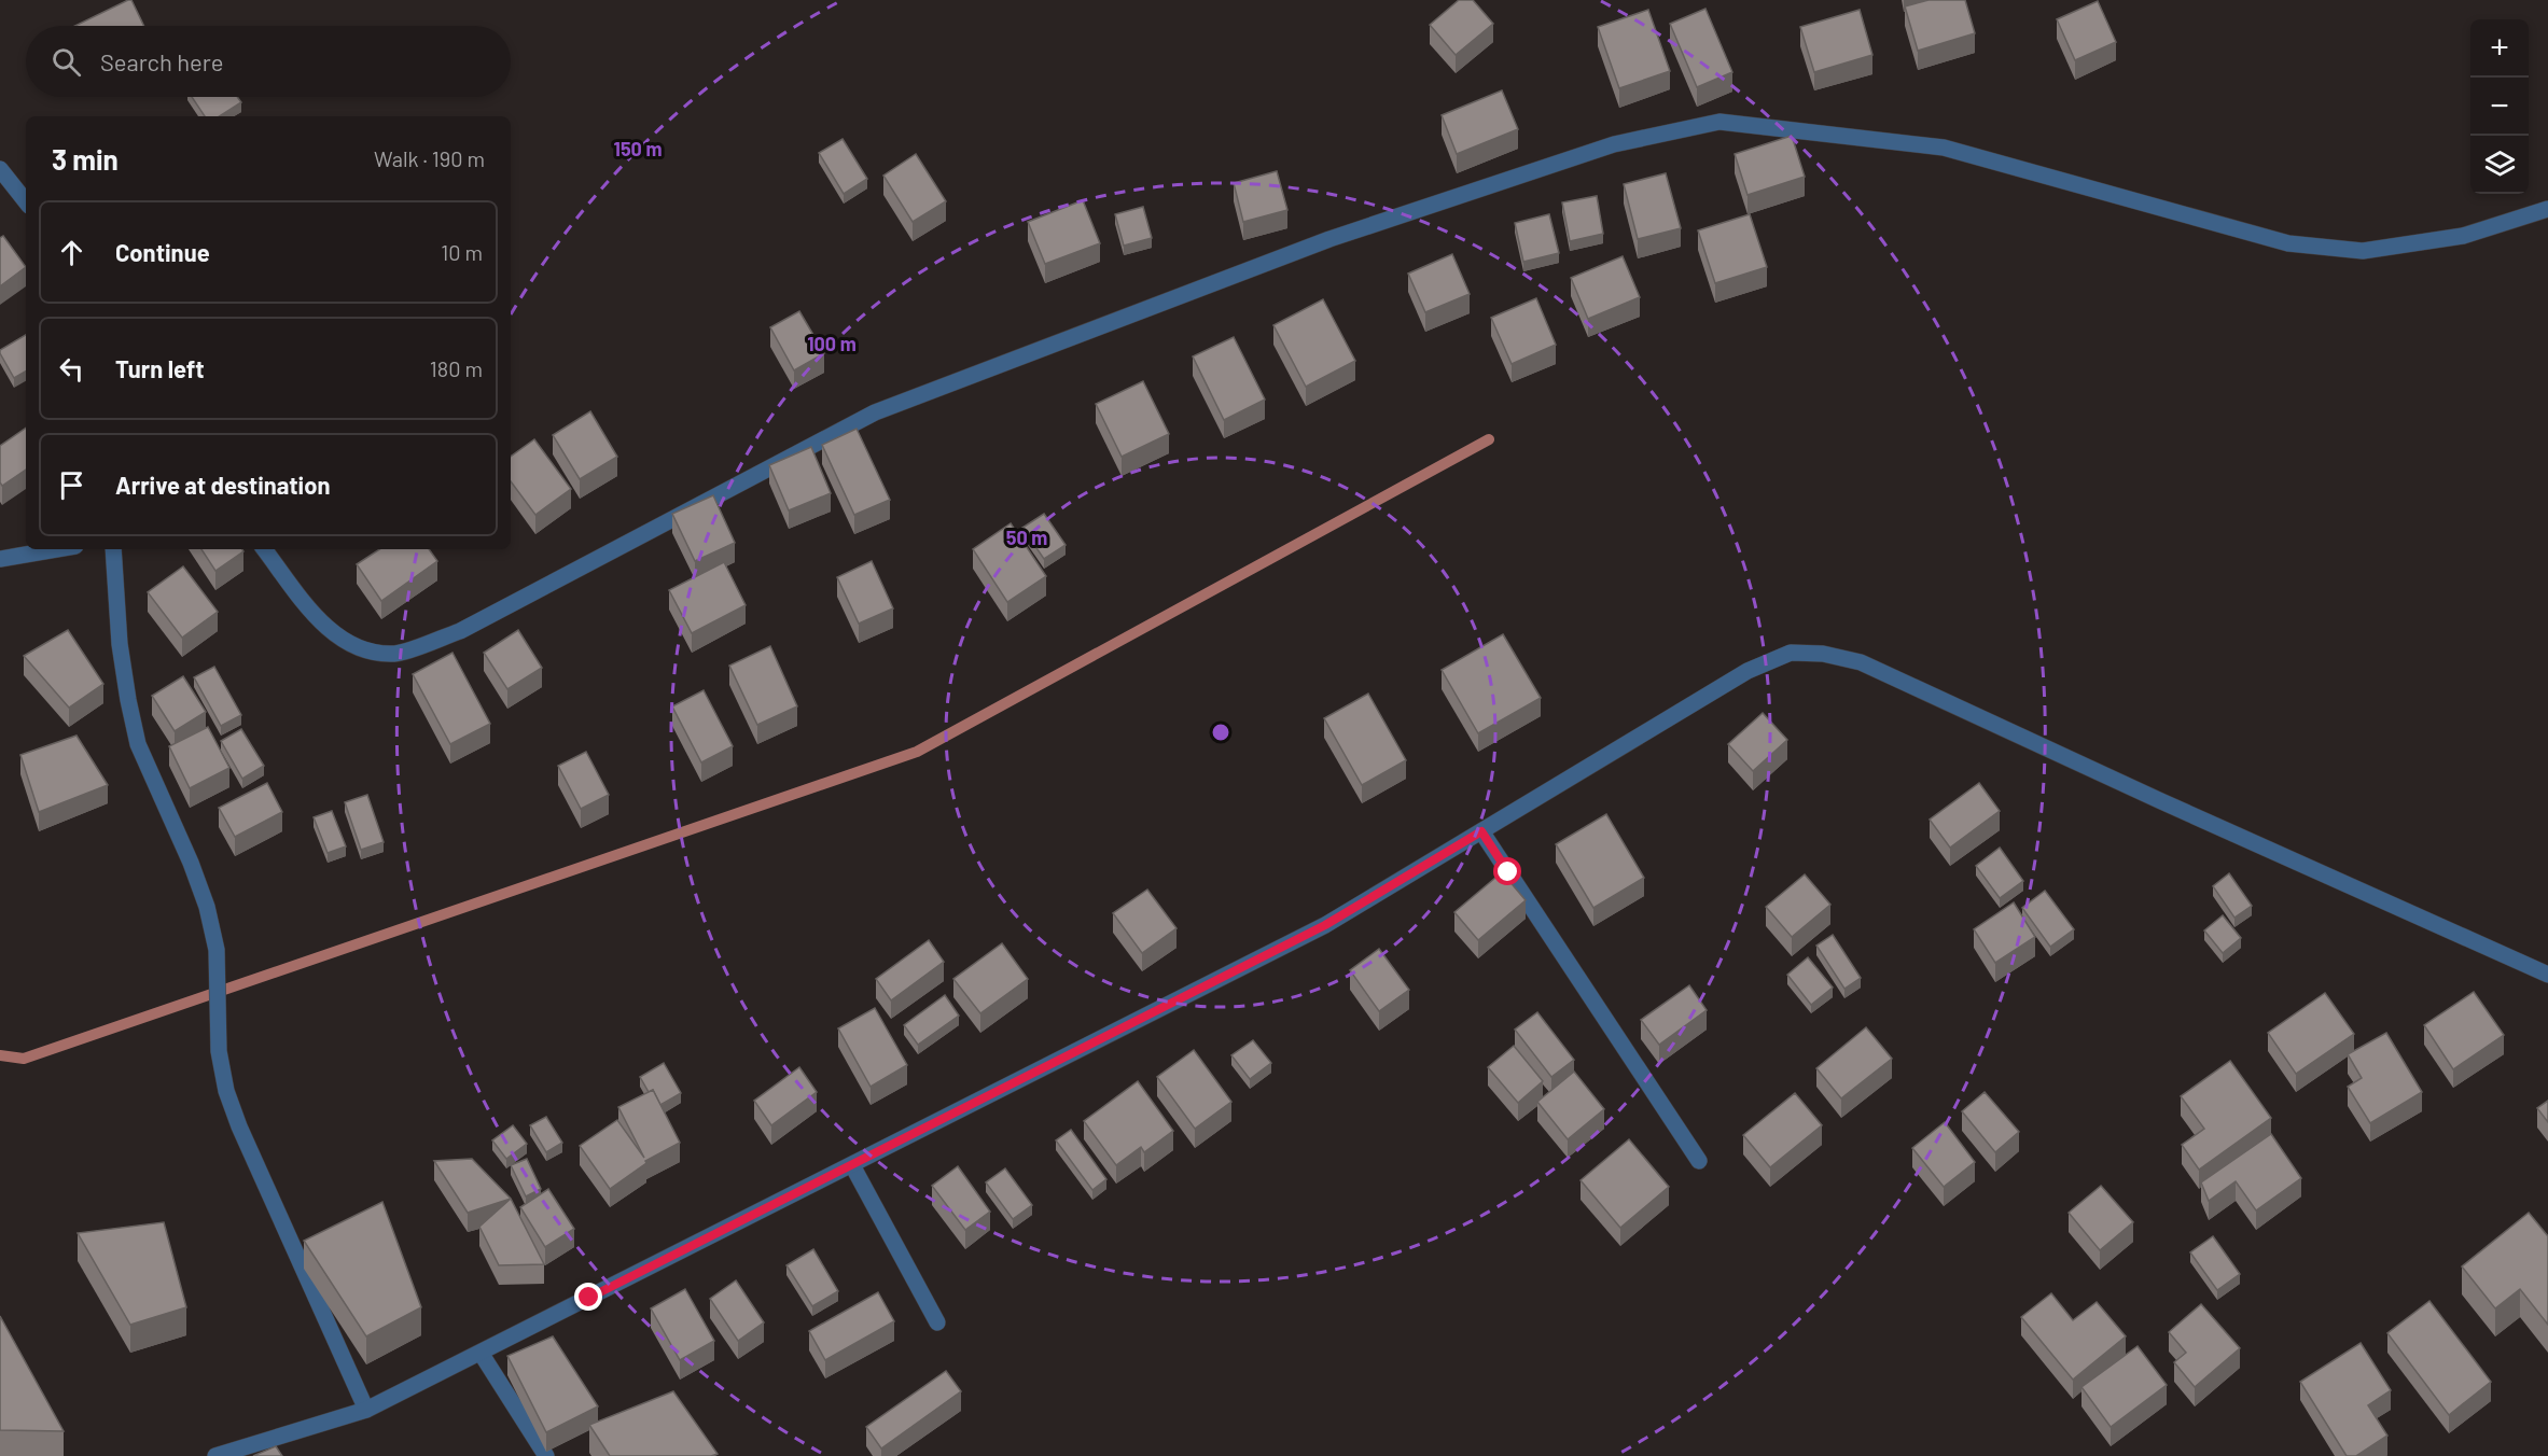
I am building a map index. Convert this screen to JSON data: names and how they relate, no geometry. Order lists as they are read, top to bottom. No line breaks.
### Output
{"page":{"map_buttons":["+","−"],"search":"Search here","heading":["3 min","Walk · 190 m"],"list":[["Continue","10 m"],["Turn left","180 m"],"Arrive at destination"]},"rings":["150 m","100 m","50 m"]}
